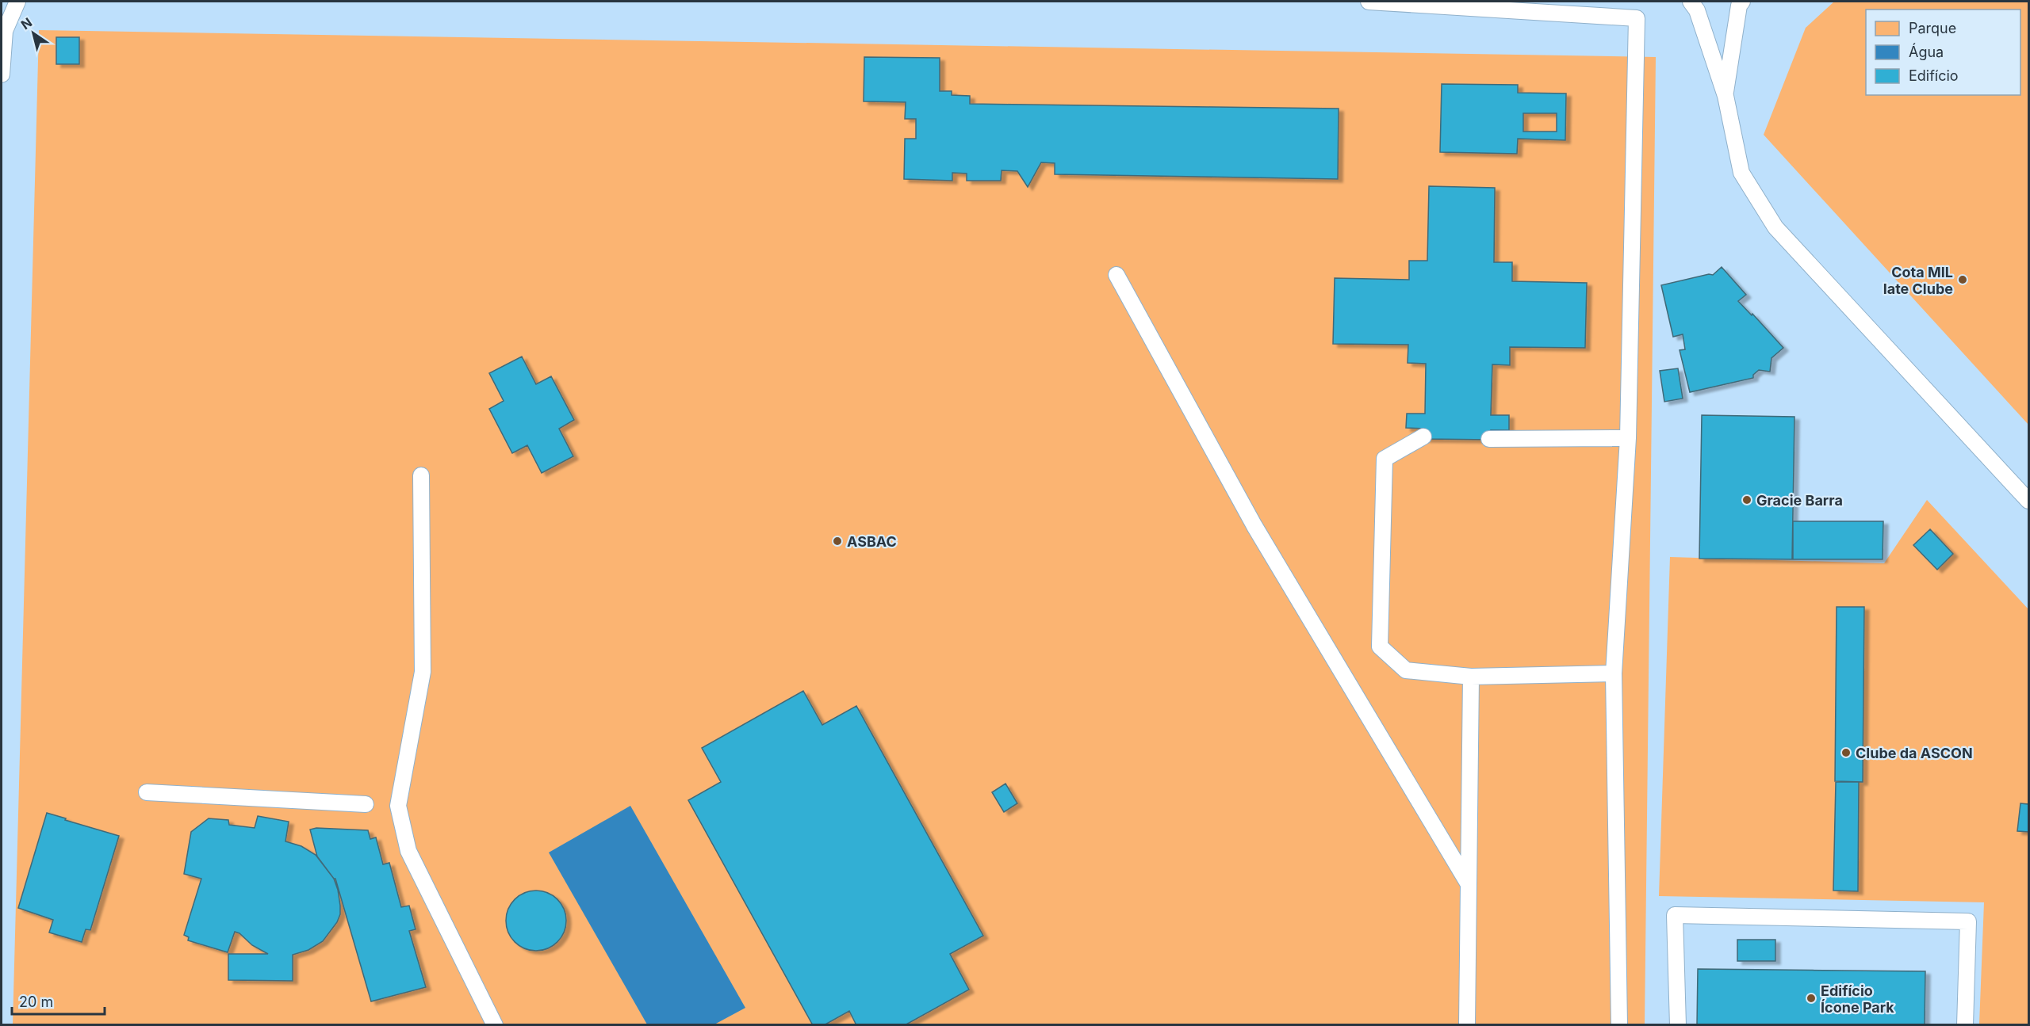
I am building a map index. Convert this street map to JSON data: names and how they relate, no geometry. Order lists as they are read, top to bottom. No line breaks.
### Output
{"places":["Cota MIL Iate Clube","Gracie Barra","ASBAC","Clube da ASCON","Edifício Ícone Park"],"legend":["Parque","Água","Edifício"],"scale_bar":"20 m","north":"top left"}
